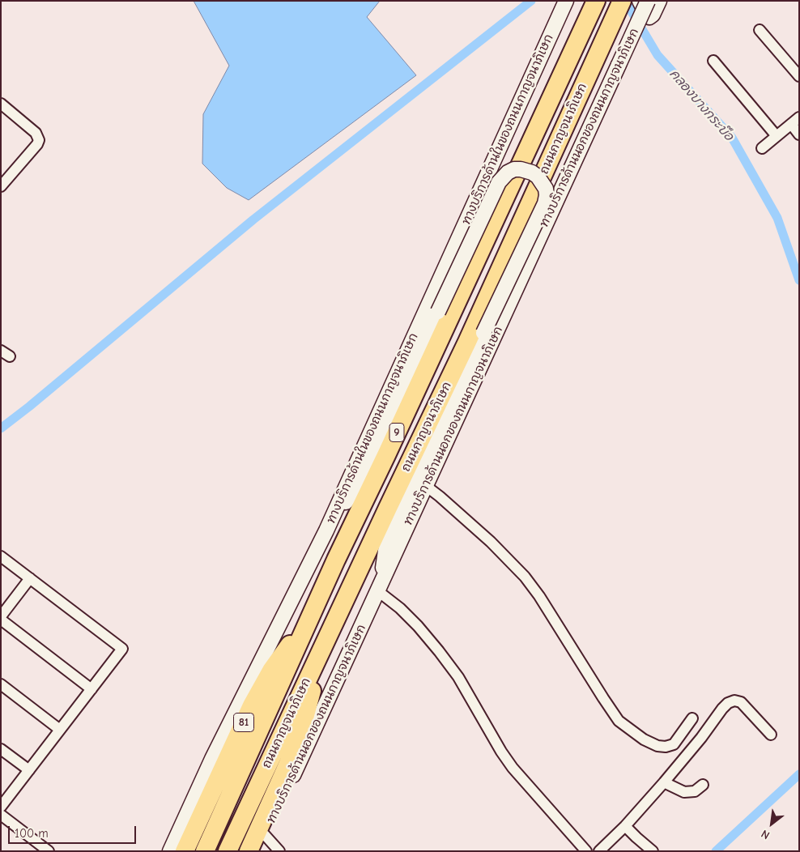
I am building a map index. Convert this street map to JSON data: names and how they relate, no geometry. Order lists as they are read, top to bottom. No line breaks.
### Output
{"streets":{"highway":["ถนนกาญจนาภิเษก","9","81"],"main road":["ทางบริการด้านนอกของถนนกาญจนาภิเษก","ทางบริการด้านในของถนนกาญจนาภิเษก"]},"crossings":[["ถนนกาญจนาภิเษก","81"]],"water":["คลองบางกระบือ"],"scale_bar":"100 m","north":"bottom left"}
